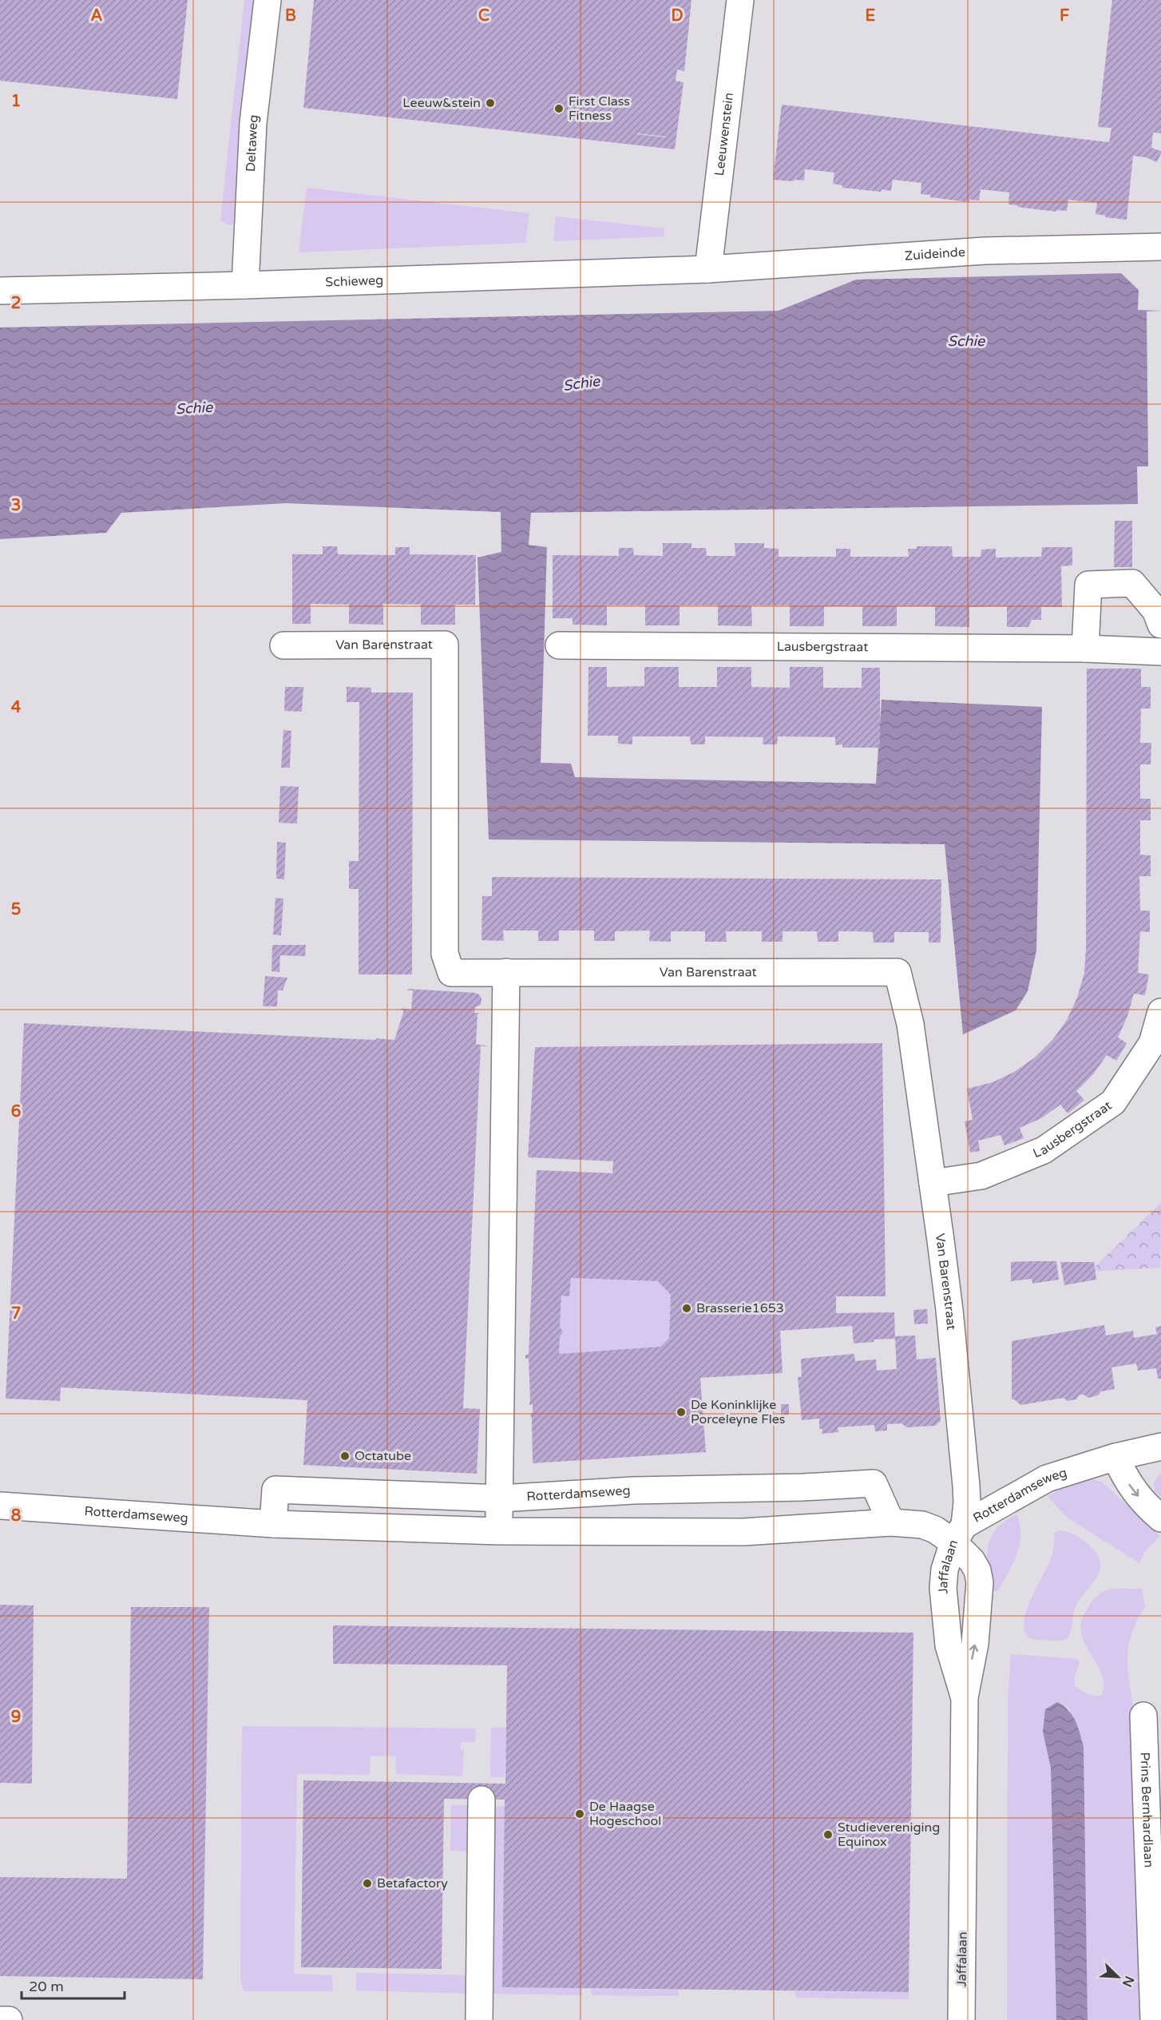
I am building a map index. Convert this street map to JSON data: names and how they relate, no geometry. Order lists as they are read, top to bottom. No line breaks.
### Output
{"streets":{"street":["Leeuwenstein","Deltaweg","Zuideinde","Schieweg","Van Barenstraat","Lausbergstraat","Rotterdamseweg","Jaffalaan","Prins Bernhardlaan"]},"crossings":[["Leeuwenstein","Zuideinde"],["Leeuwenstein","Schieweg"],["Deltaweg","Schieweg"],["Zuideinde","Schieweg"],["Van Barenstraat","Lausbergstraat"],["Van Barenstraat","Rotterdamseweg"],["Van Barenstraat","Jaffalaan"],["Rotterdamseweg","Jaffalaan"]],"water":["Schie"],"places":["Leeuw&stein","First Class Fitness","Brasserie1653","De Koninklijke Porceleyne Fles","Octatube","De Haagse Hogeschool","Studievereniging Equinox","Betafactory"],"scale_bar":"20 m","north":"bottom right","grid":{"columns":["A","B","C","D","E","F"],"rows":["1","2","3","4","5","6","7","8","9"]}}
